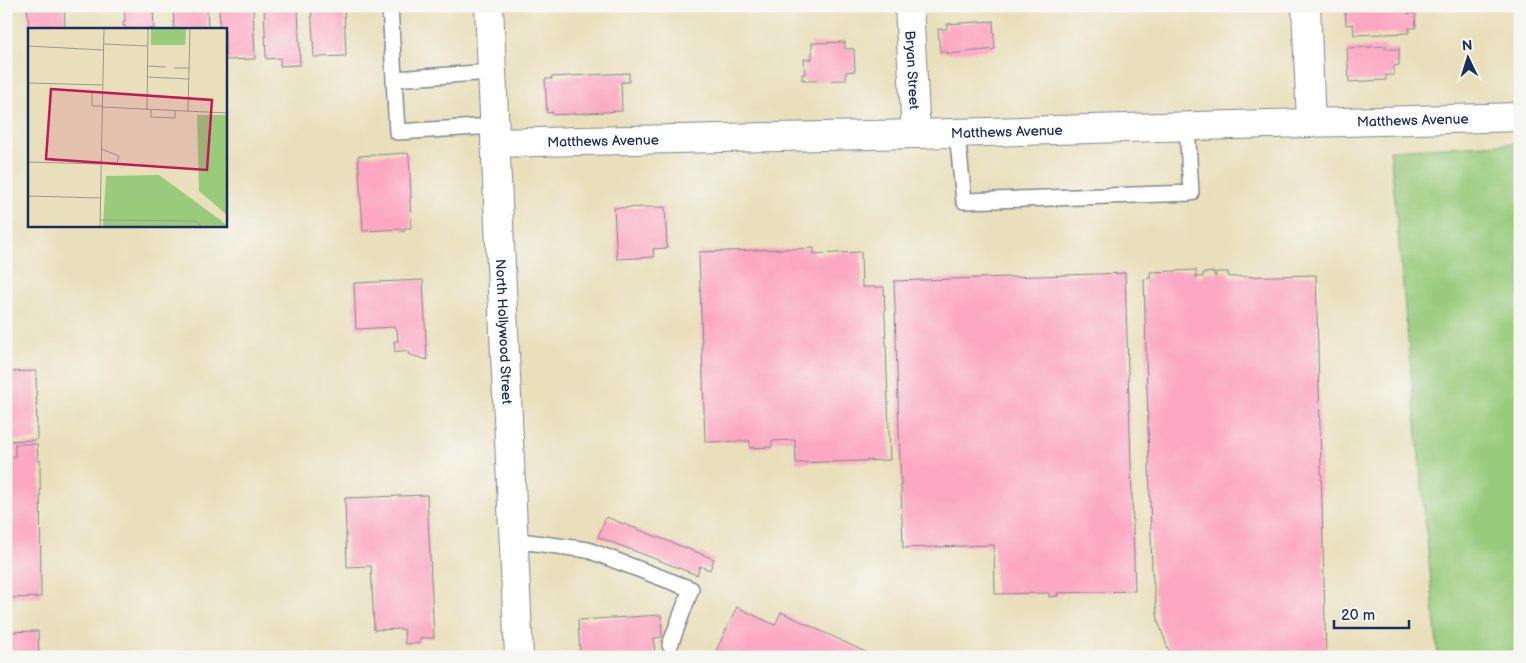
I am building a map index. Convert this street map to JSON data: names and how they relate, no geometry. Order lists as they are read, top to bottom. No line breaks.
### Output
{"streets":{"street":["Bryan Street","Matthews Avenue","North Hollywood Street"]},"crossings":[["Bryan Street","Matthews Avenue"],["Matthews Avenue","North Hollywood Street"]],"scale_bar":"20 m","north":"top"}
